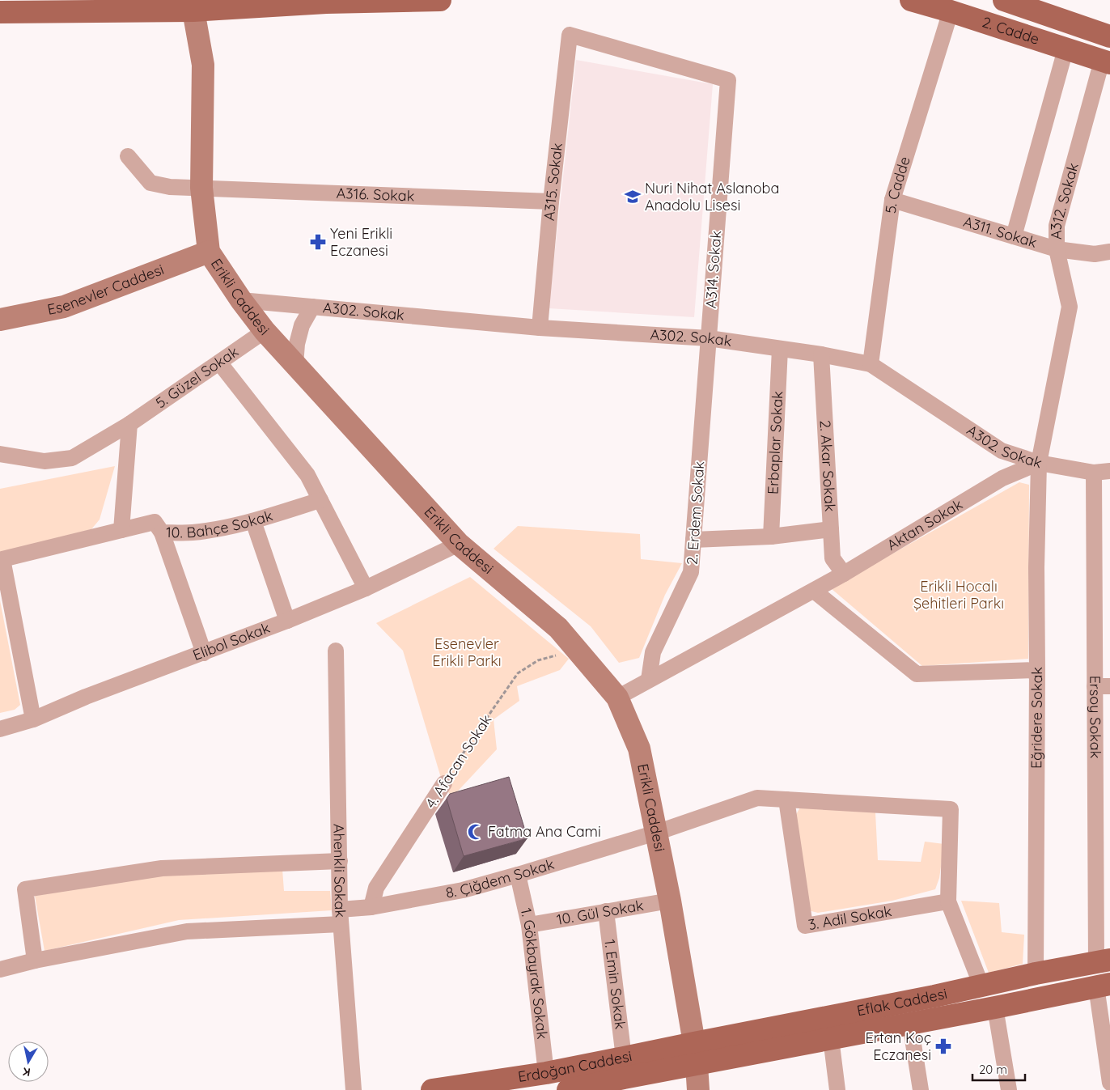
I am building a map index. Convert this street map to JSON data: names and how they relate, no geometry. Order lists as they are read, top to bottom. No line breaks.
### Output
{"streets":{"main road":["2. Cadde","Esenevler Caddesi","Erikli Caddesi","Eflak Caddesi","Erdoğan Caddesi"],"street":["A315. Sokak","5. Cadde","A316. Sokak","A312. Sokak","A311. Sokak","A314. Sokak","A302. Sokak","5. Güzel Sokak","Erbaplar Sokak","2. Akar Sokak","2. Erdem Sokak","10. Bahçe Sokak","Aktan Sokak","Elibol Sokak","Eğridere Sokak","Ersoy Sokak","4. Afacan Sokak","Ahenkli Sokak","8. Çiğdem Sokak","10. Gül Sokak","3. Adil Sokak","1. Gökbayrak Sokak","1. Emin Sokak"]},"crossings":[["2. Cadde","5. Cadde"],["2. Cadde","A312. Sokak"],["A315. Sokak","A316. Sokak"],["A315. Sokak","A314. Sokak"],["A315. Sokak","A302. Sokak"],["5. Cadde","A311. Sokak"],["5. Cadde","A302. Sokak"],["A316. Sokak","Erikli Caddesi"],["A312. Sokak","A311. Sokak"],["A312. Sokak","A302. Sokak"],["A312. Sokak","Aktan Sokak"],["A312. Sokak","Eğridere Sokak"],["A314. Sokak","A302. Sokak"],["A314. Sokak","2. Erdem Sokak"],["Esenevler Caddesi","Erikli Caddesi"],["Erikli Caddesi","A302. Sokak"],["Erikli Caddesi","5. Güzel Sokak"],["Erikli Caddesi","Aktan Sokak"],["Erikli Caddesi","Elibol Sokak"],["Erikli Caddesi","4. Afacan Sokak"],["Erikli Caddesi","8. Çiğdem Sokak"],["Erikli Caddesi","10. Gül Sokak"],["Erikli Caddesi","Eflak Caddesi"],["Erikli Caddesi","Erdoğan Caddesi"],["A302. Sokak","Erbaplar Sokak"],["A302. Sokak","2. Akar Sokak"],["A302. Sokak","2. Erdem Sokak"],["A302. Sokak","Aktan Sokak"],["A302. Sokak","Eğridere Sokak"],["A302. Sokak","Ersoy Sokak"],["2. Akar Sokak","Aktan Sokak"],["2. Erdem Sokak","Aktan Sokak"],["Aktan Sokak","Eğridere Sokak"],["Eğridere Sokak","Eflak Caddesi"],["Ersoy Sokak","Eflak Caddesi"],["4. Afacan Sokak","8. Çiğdem Sokak"],["Ahenkli Sokak","8. Çiğdem Sokak"],["8. Çiğdem Sokak","1. Gökbayrak Sokak"],["10. Gül Sokak","1. Gökbayrak Sokak"],["10. Gül Sokak","1. Emin Sokak"],["1. Gökbayrak Sokak","Erdoğan Caddesi"],["1. Emin Sokak","Erdoğan Caddesi"],["Eflak Caddesi","Erdoğan Caddesi"]],"parks":["Erikli Hocalı Şehitleri Parkı","Esenevler Erikli Parkı"],"places":{"school or university":["Nuri Nihat Aslanoba Anadolu Lisesi"],"pharmacy":["Yeni Erikli Eczanesi","Ertan Koç Eczanesi"],"mosque":["Fatma Ana Cami"]},"scale_bar":"20 m","north":"bottom"}
